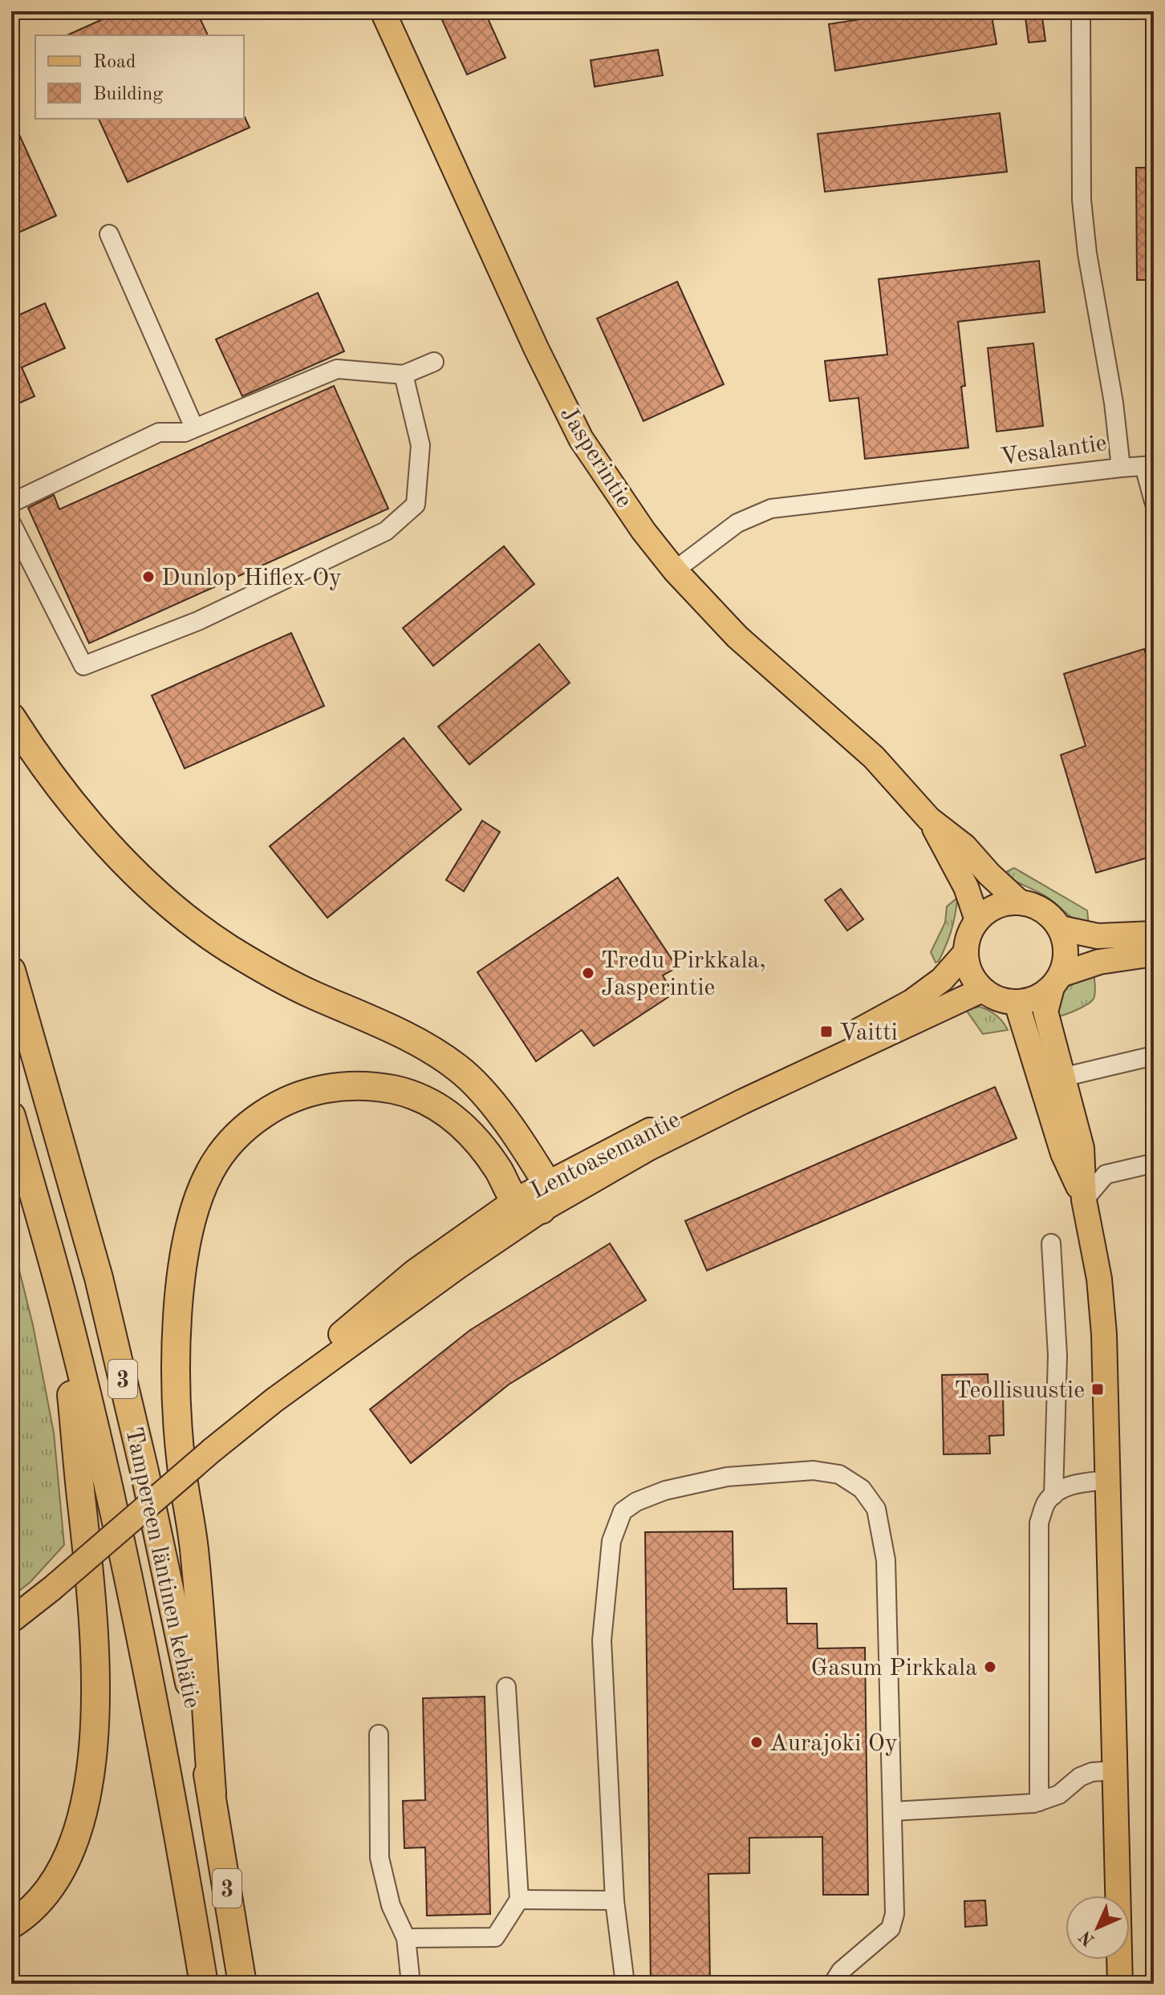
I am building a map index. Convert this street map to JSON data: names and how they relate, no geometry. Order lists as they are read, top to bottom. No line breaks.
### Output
{"streets":{"highway":["3","Tampereen läntinen kehätie"],"main road":["Jasperintie","Lentoasemantie"],"street":["Vesalantie"]},"crossings":[["Vesalantie","Jasperintie"],["Jasperintie","Lentoasemantie"]],"places":{"other":["Dunlop Hiflex Oy","Tredu Pirkkala, Jasperintie","Gasum Pirkkala","Aurajoki Oy"],"transit":["Vaitti","Teollisuustie"]},"legend":["Road","Building"],"north":"bottom left"}
